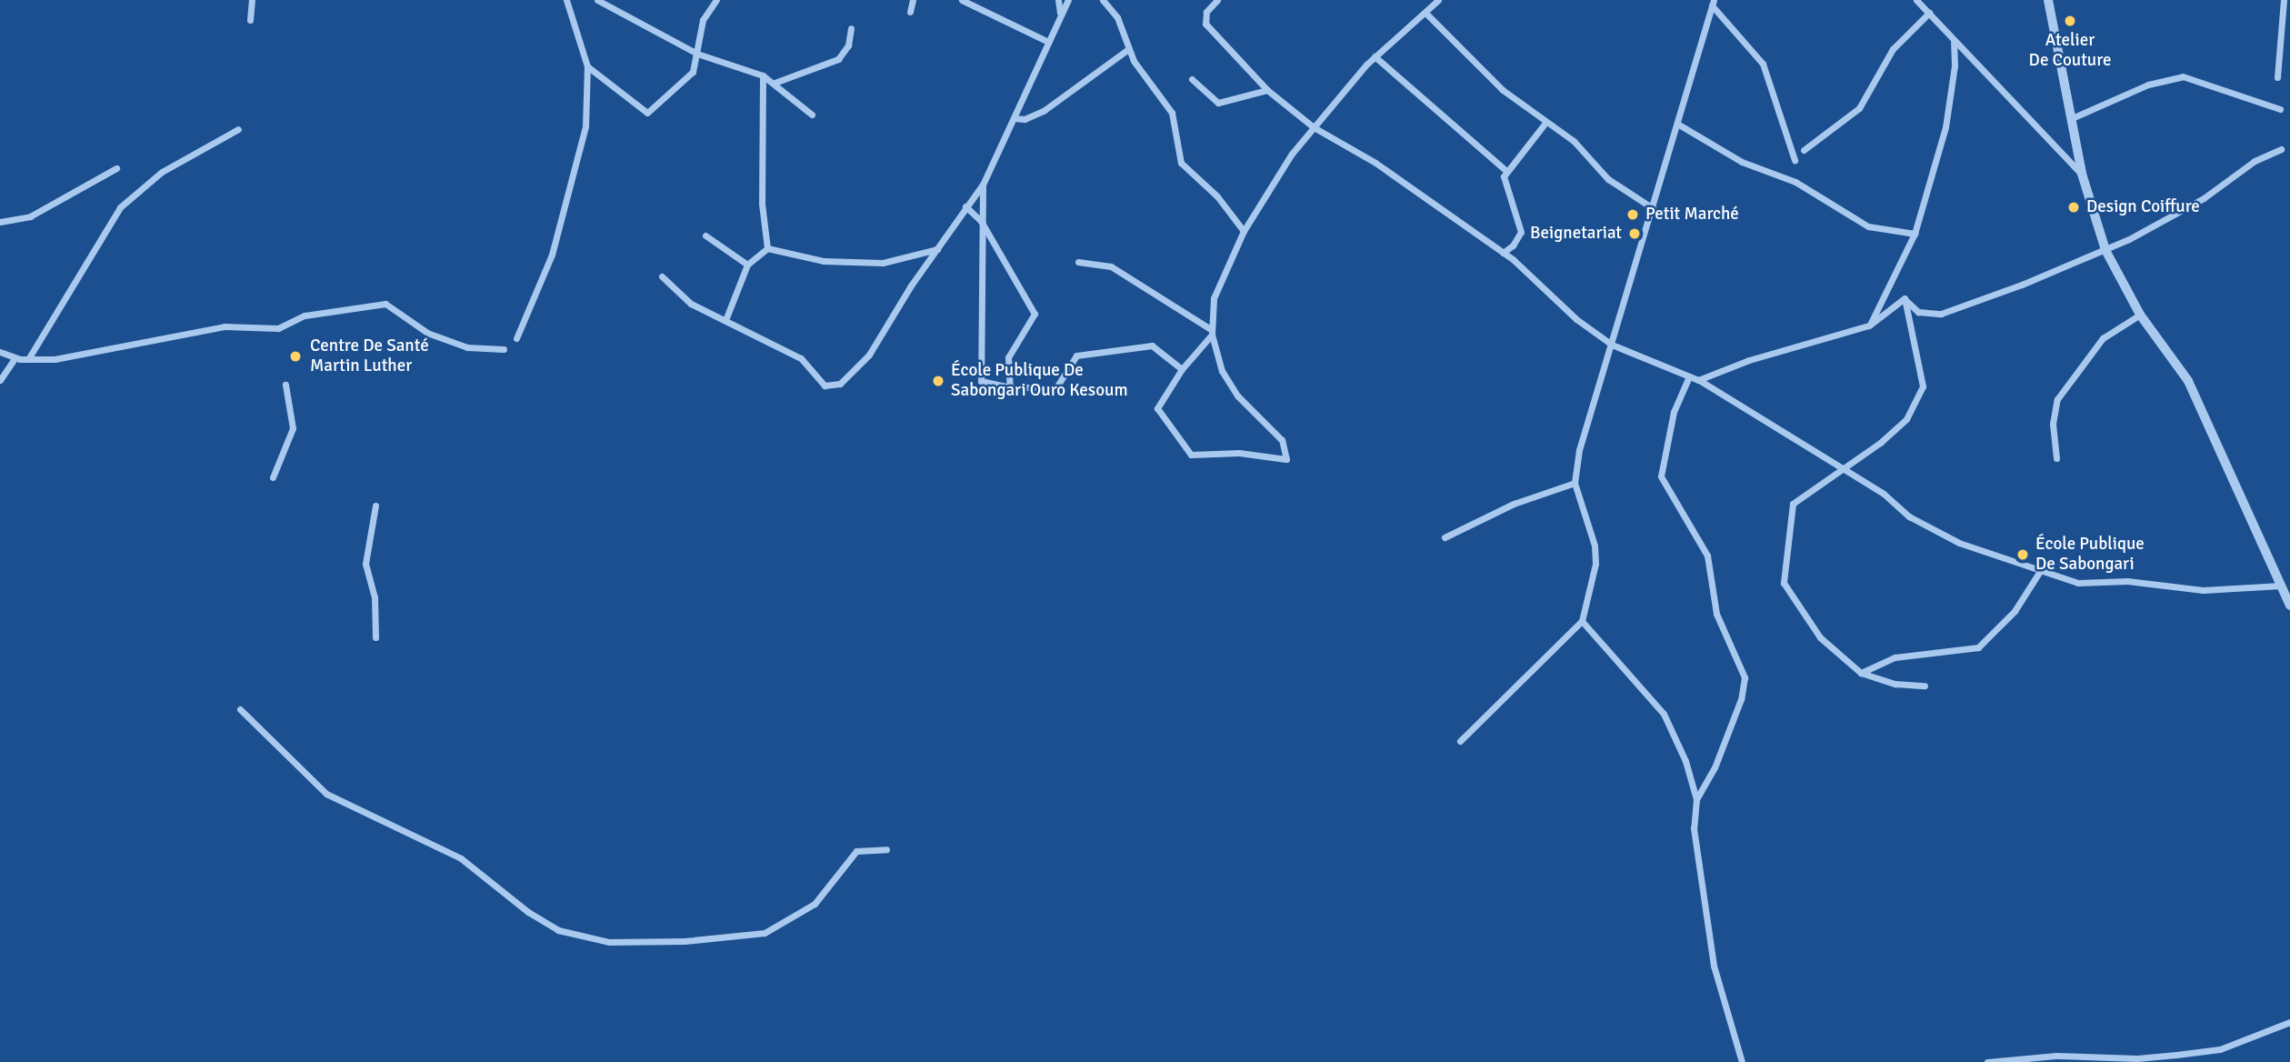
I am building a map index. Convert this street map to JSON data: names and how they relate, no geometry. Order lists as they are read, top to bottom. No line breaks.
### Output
{"places":["Atelier De Couture","Design Coiffure","Petit Marché","Beignetariat","Centre De Santé Martin Luther","École Publique De Sabongari Ouro Kesoum","École Publique De Sabongari"]}
